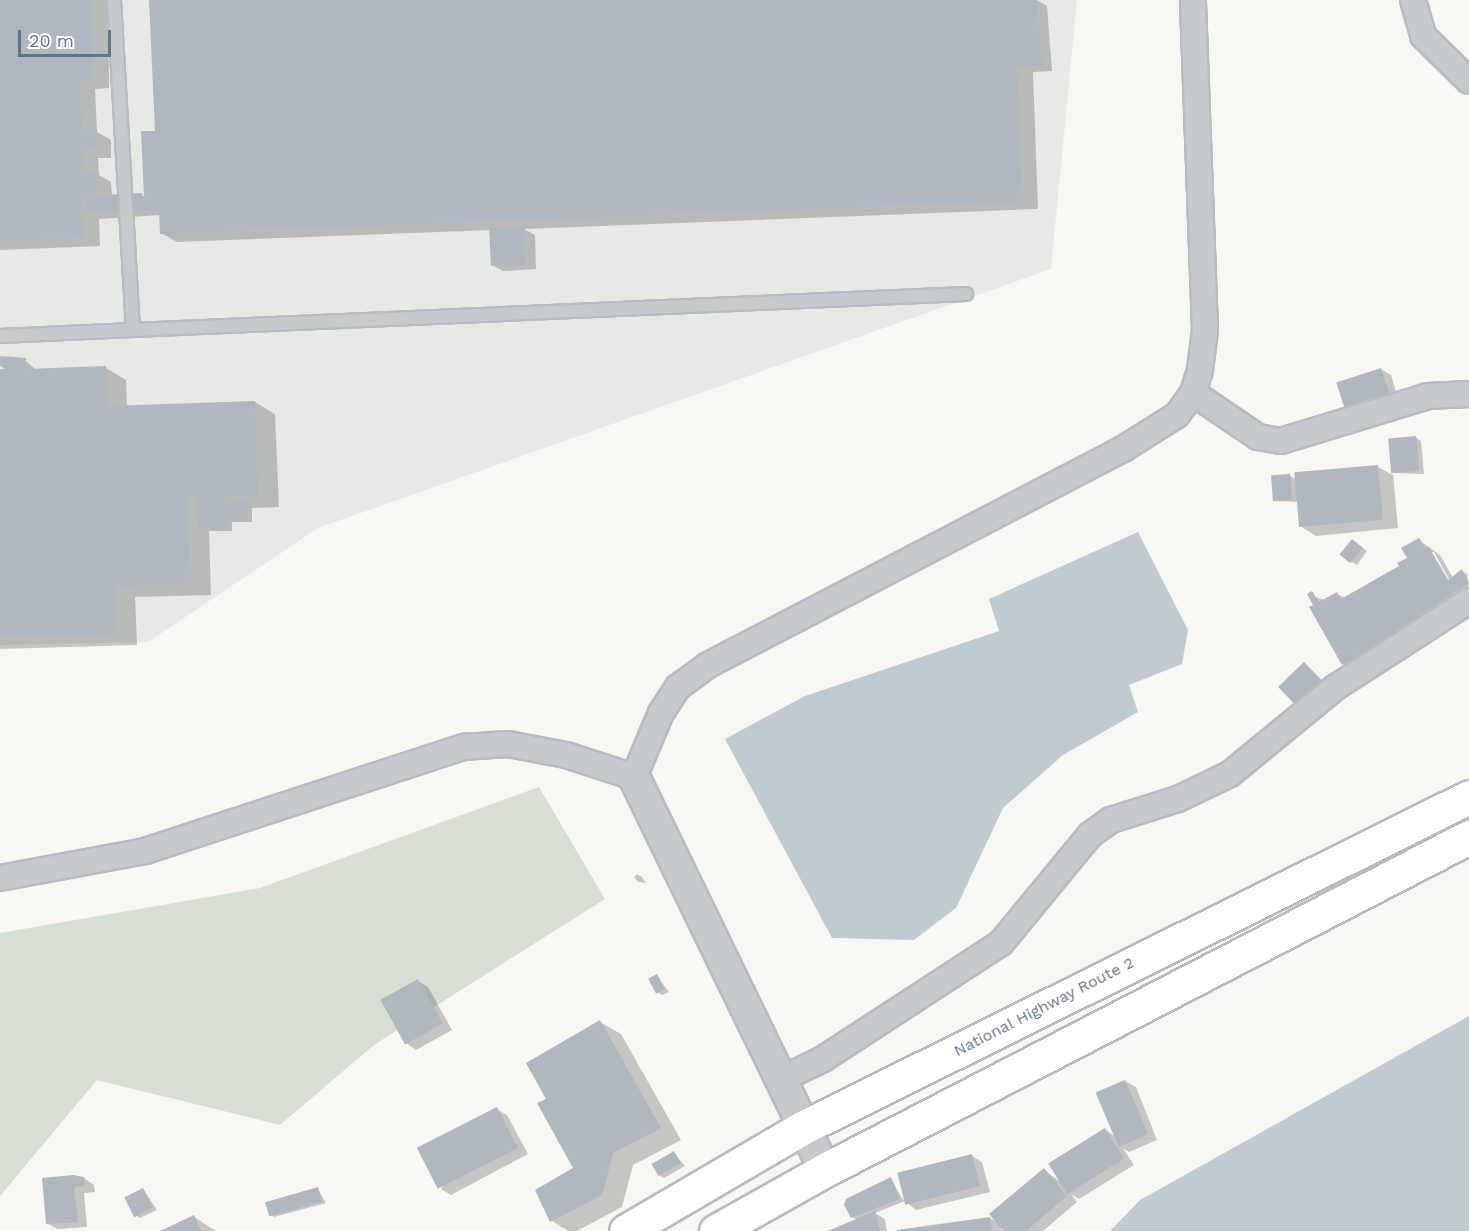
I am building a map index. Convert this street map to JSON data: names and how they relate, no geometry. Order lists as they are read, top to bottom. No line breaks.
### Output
{"streets":{"highway":["National Highway Route 2"]},"scale_bar":"20 m"}
